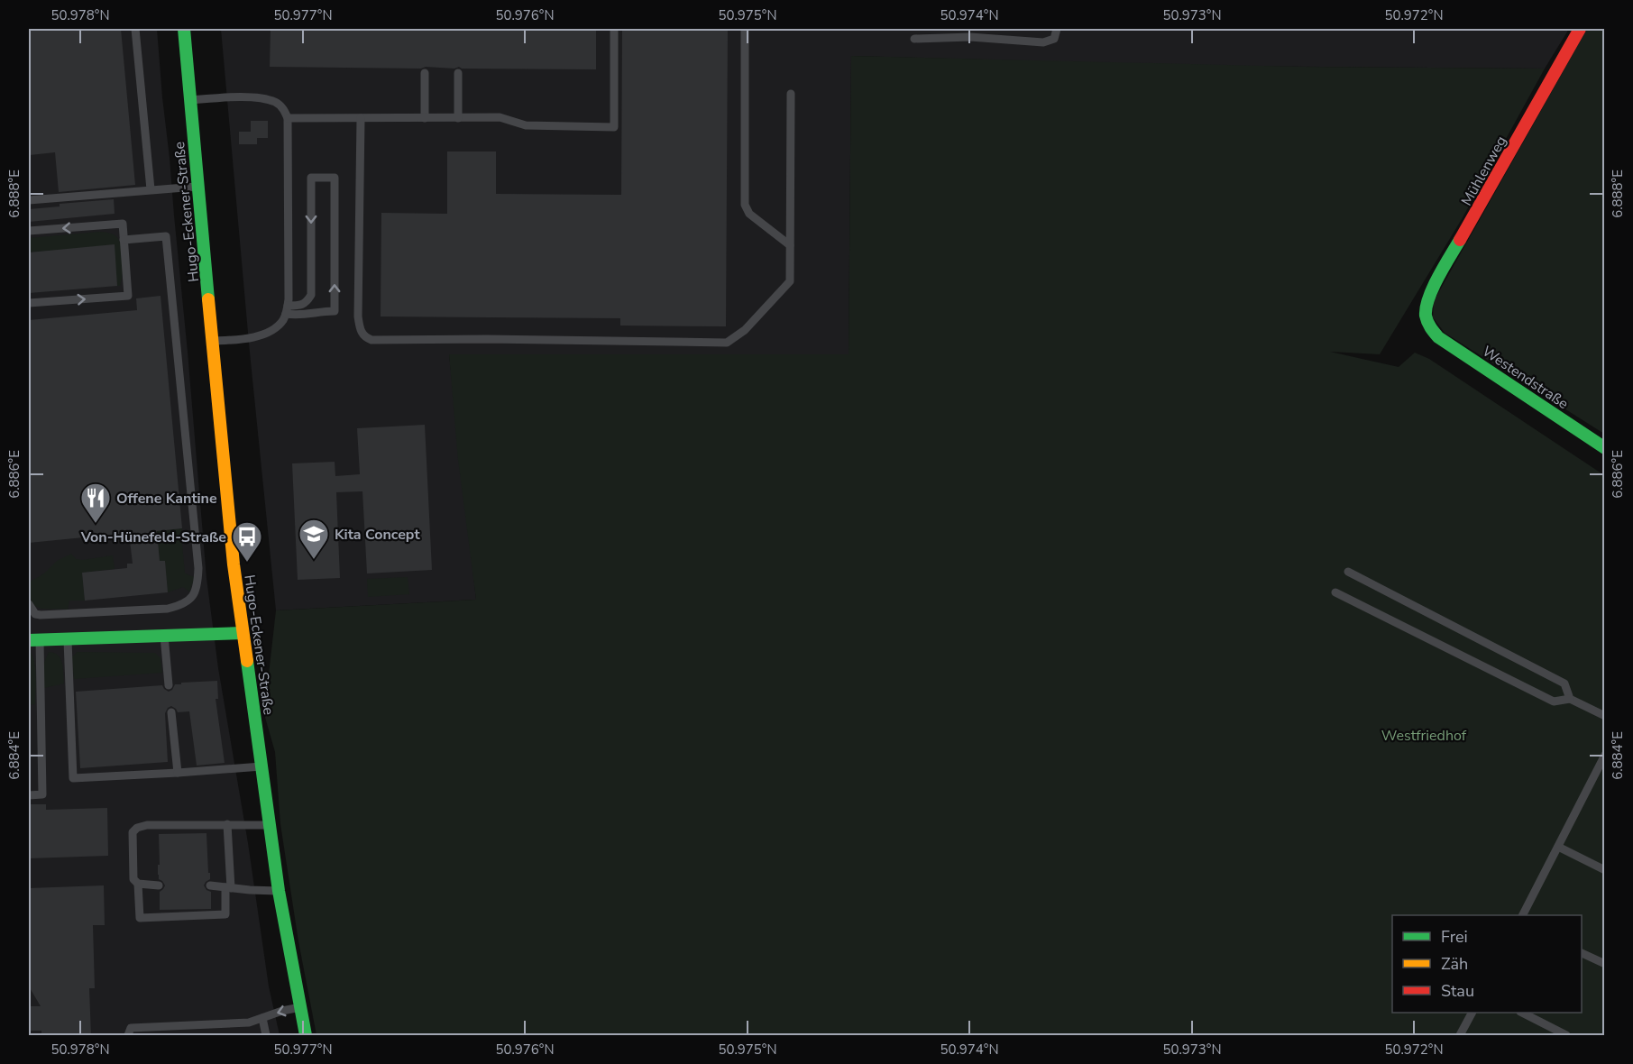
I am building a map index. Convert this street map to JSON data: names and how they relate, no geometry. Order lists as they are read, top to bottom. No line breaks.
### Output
{"streets":{"main road":["Mühlenweg","Hugo-Eckener-Straße","Westendstraße"]},"crossings":[["Mühlenweg","Westendstraße"]],"parks":["Westfriedhof"],"places":{"restaurant":["Offene Kantine"],"school or university":["Kita Concept"],"bus stop":["Von-Hünefeld-Straße"]},"legend":["Frei","Zäh","Stau"],"coordinates":["50.978°N","50.977°N","50.976°N","50.975°N","50.974°N","50.973°N","50.972°N","6.888°E","6.886°E","6.884°E"]}
